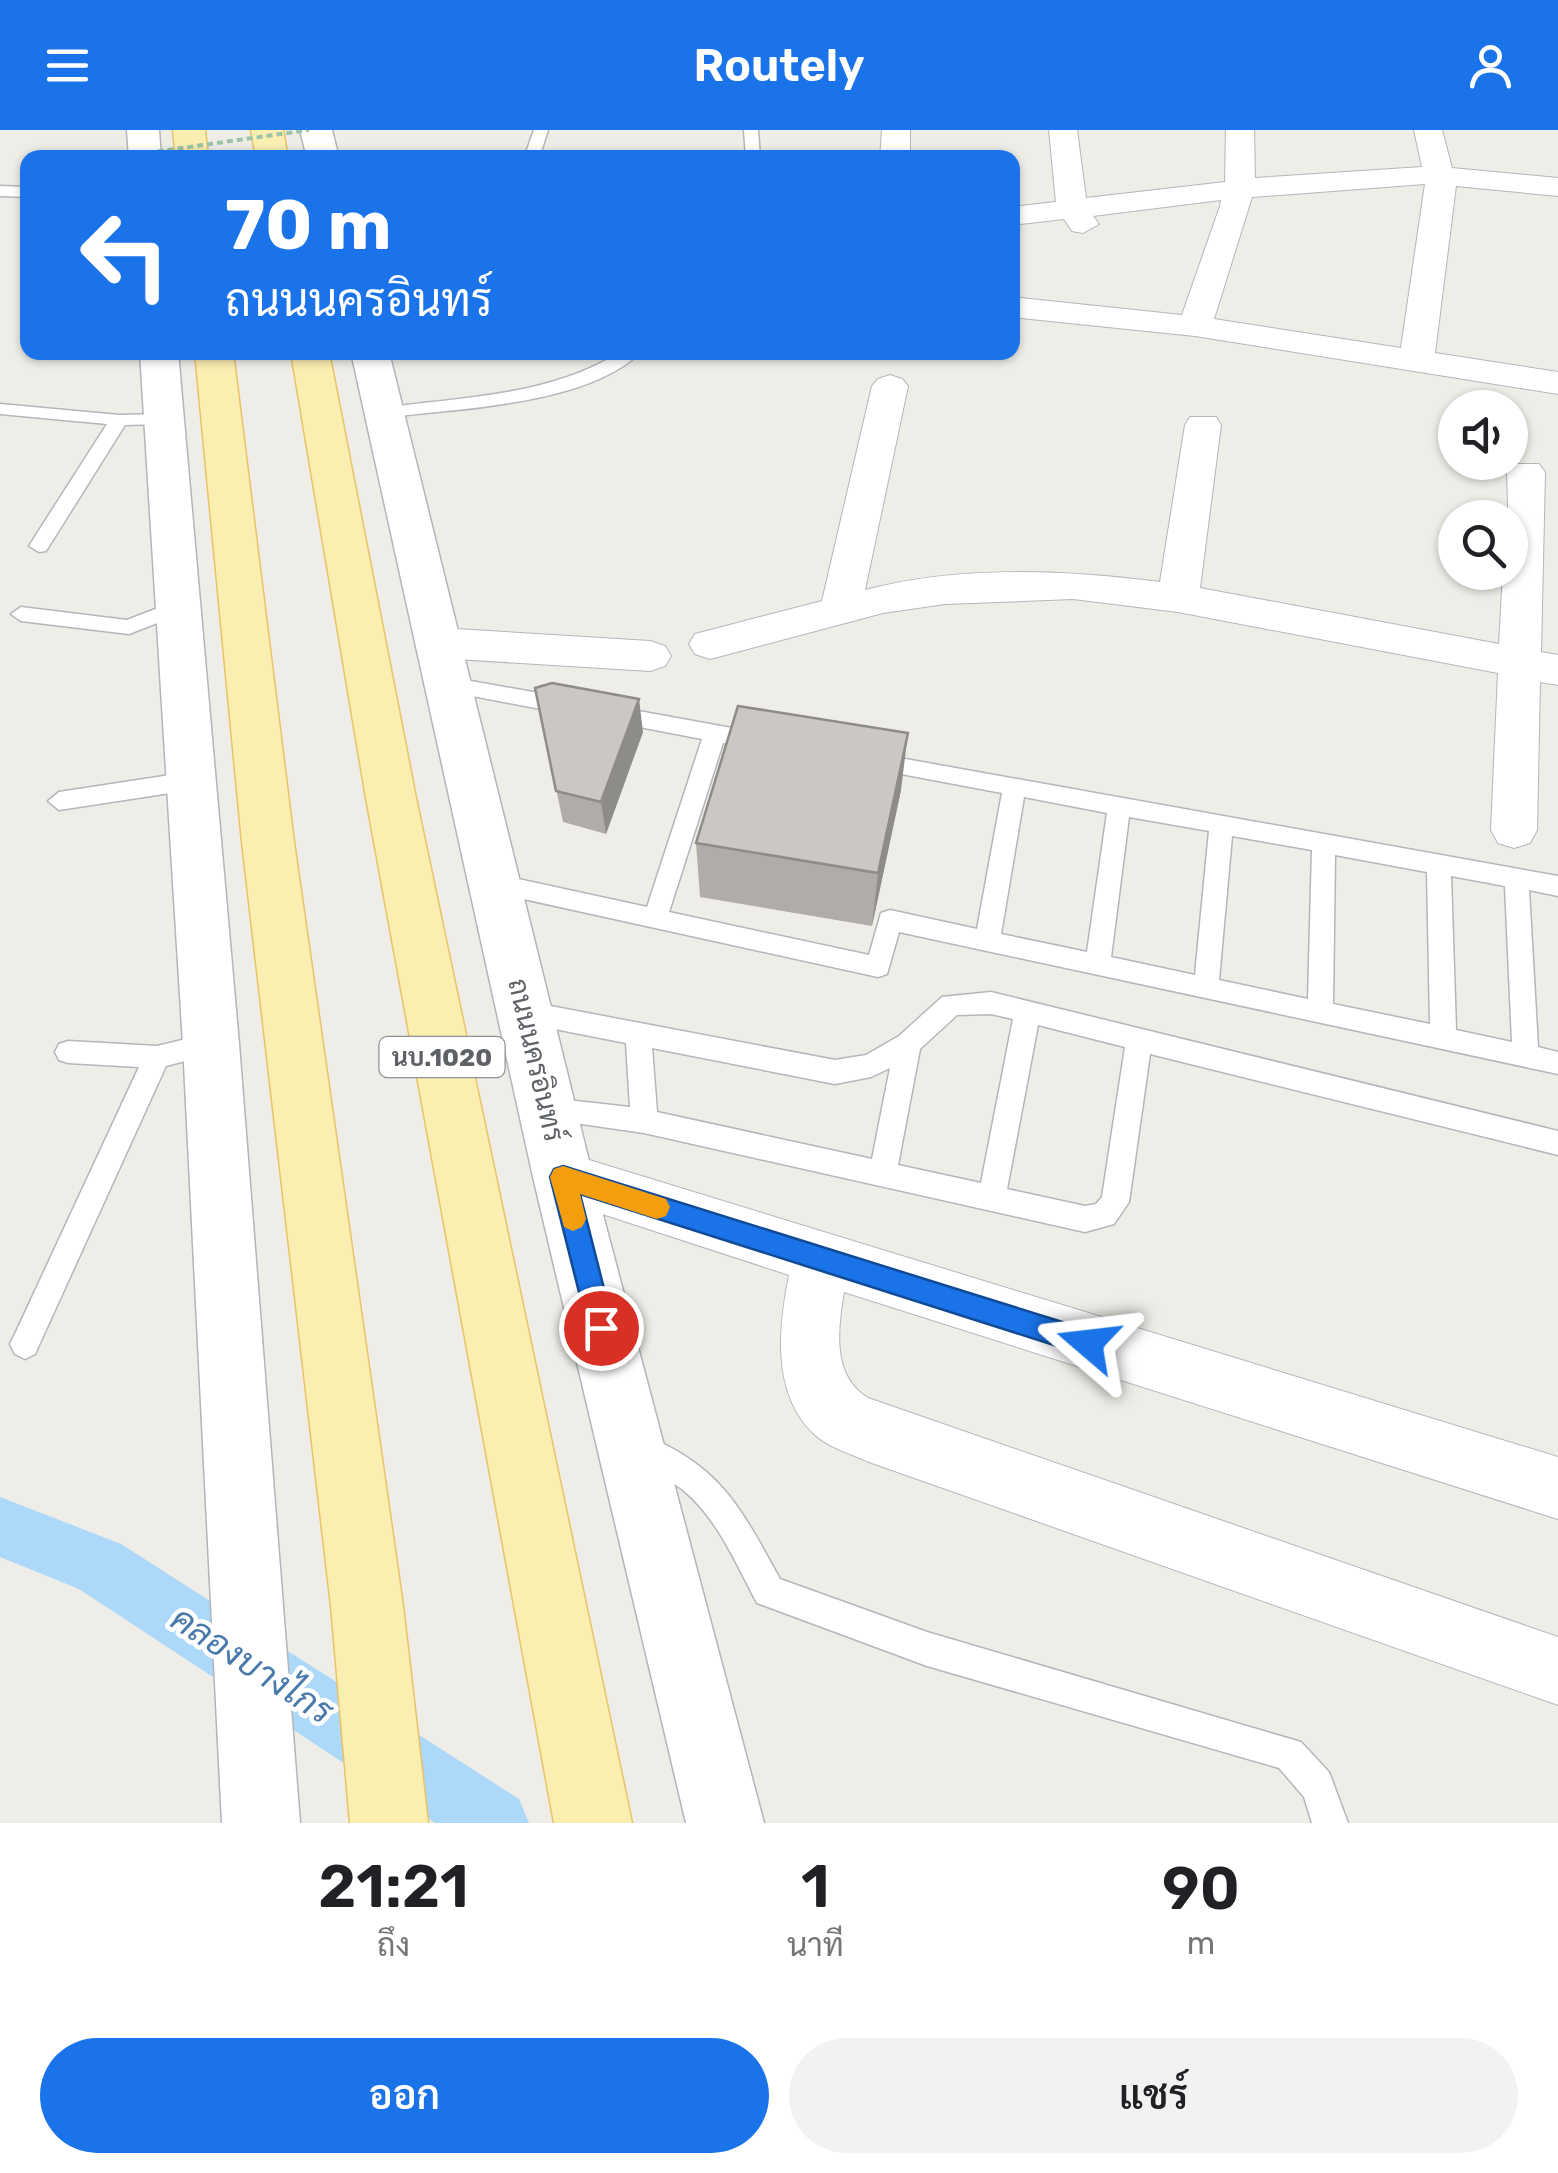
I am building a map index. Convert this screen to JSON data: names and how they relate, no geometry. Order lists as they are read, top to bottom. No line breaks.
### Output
{"streets":{"main road":["นบ.1020","ถนนนครอินทร์"]},"water":["คลองบางไกร"],"page":{"header":"Routely","turn":["70 m","ถนนนครอินทร์"],"eta":["21:21","ถึง","1","นาที","90","m"],"buttons":["ออก","แชร์"]}}
